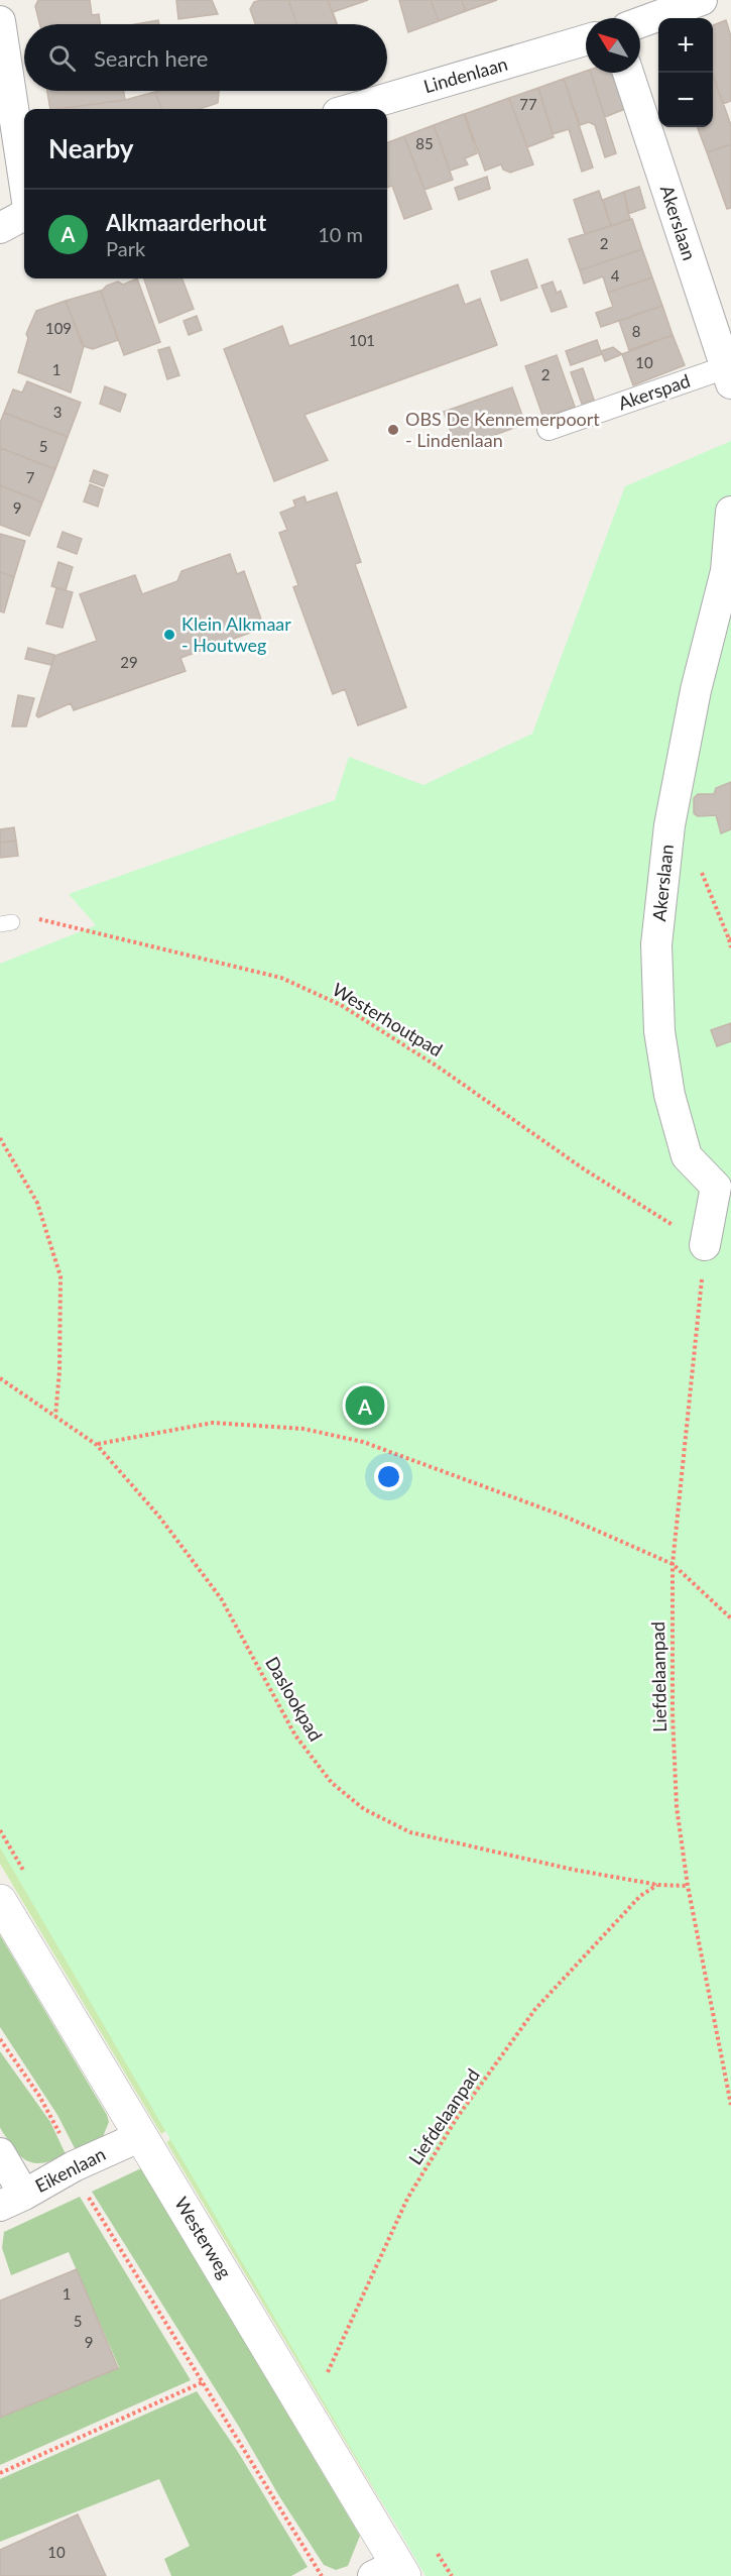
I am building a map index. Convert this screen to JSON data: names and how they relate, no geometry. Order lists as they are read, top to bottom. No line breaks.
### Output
{"streets":{"street":["Lindenlaan","Akerslaan","Akerspad","Eikenlaan","Westerweg"],"path":["Westerhoutpad","Liefdelaanpad","Daslookpad"]},"crossings":[["Akerslaan","Akerspad"],["Akerslaan","Westerhoutpad"],["Akerslaan","Liefdelaanpad"],["Westerhoutpad","Liefdelaanpad"],["Liefdelaanpad","Daslookpad"],["Eikenlaan","Westerweg"]],"places":["OBS De Kennemerpoort - Lindenlaan","Klein Alkmaar - Houtweg"],"house_numbers":["77","85","2","4","109","8","101","10","1","2","3","5","7","9","29","1","5","9","10"],"north":"top left","page":{"map_buttons":["+","−"],"search":"Search here","heading":"Nearby","list":[{"mark":"A","name":"Alkmaarderhout","note":"Park","value":"10 m"}],"pins":"A"}}
